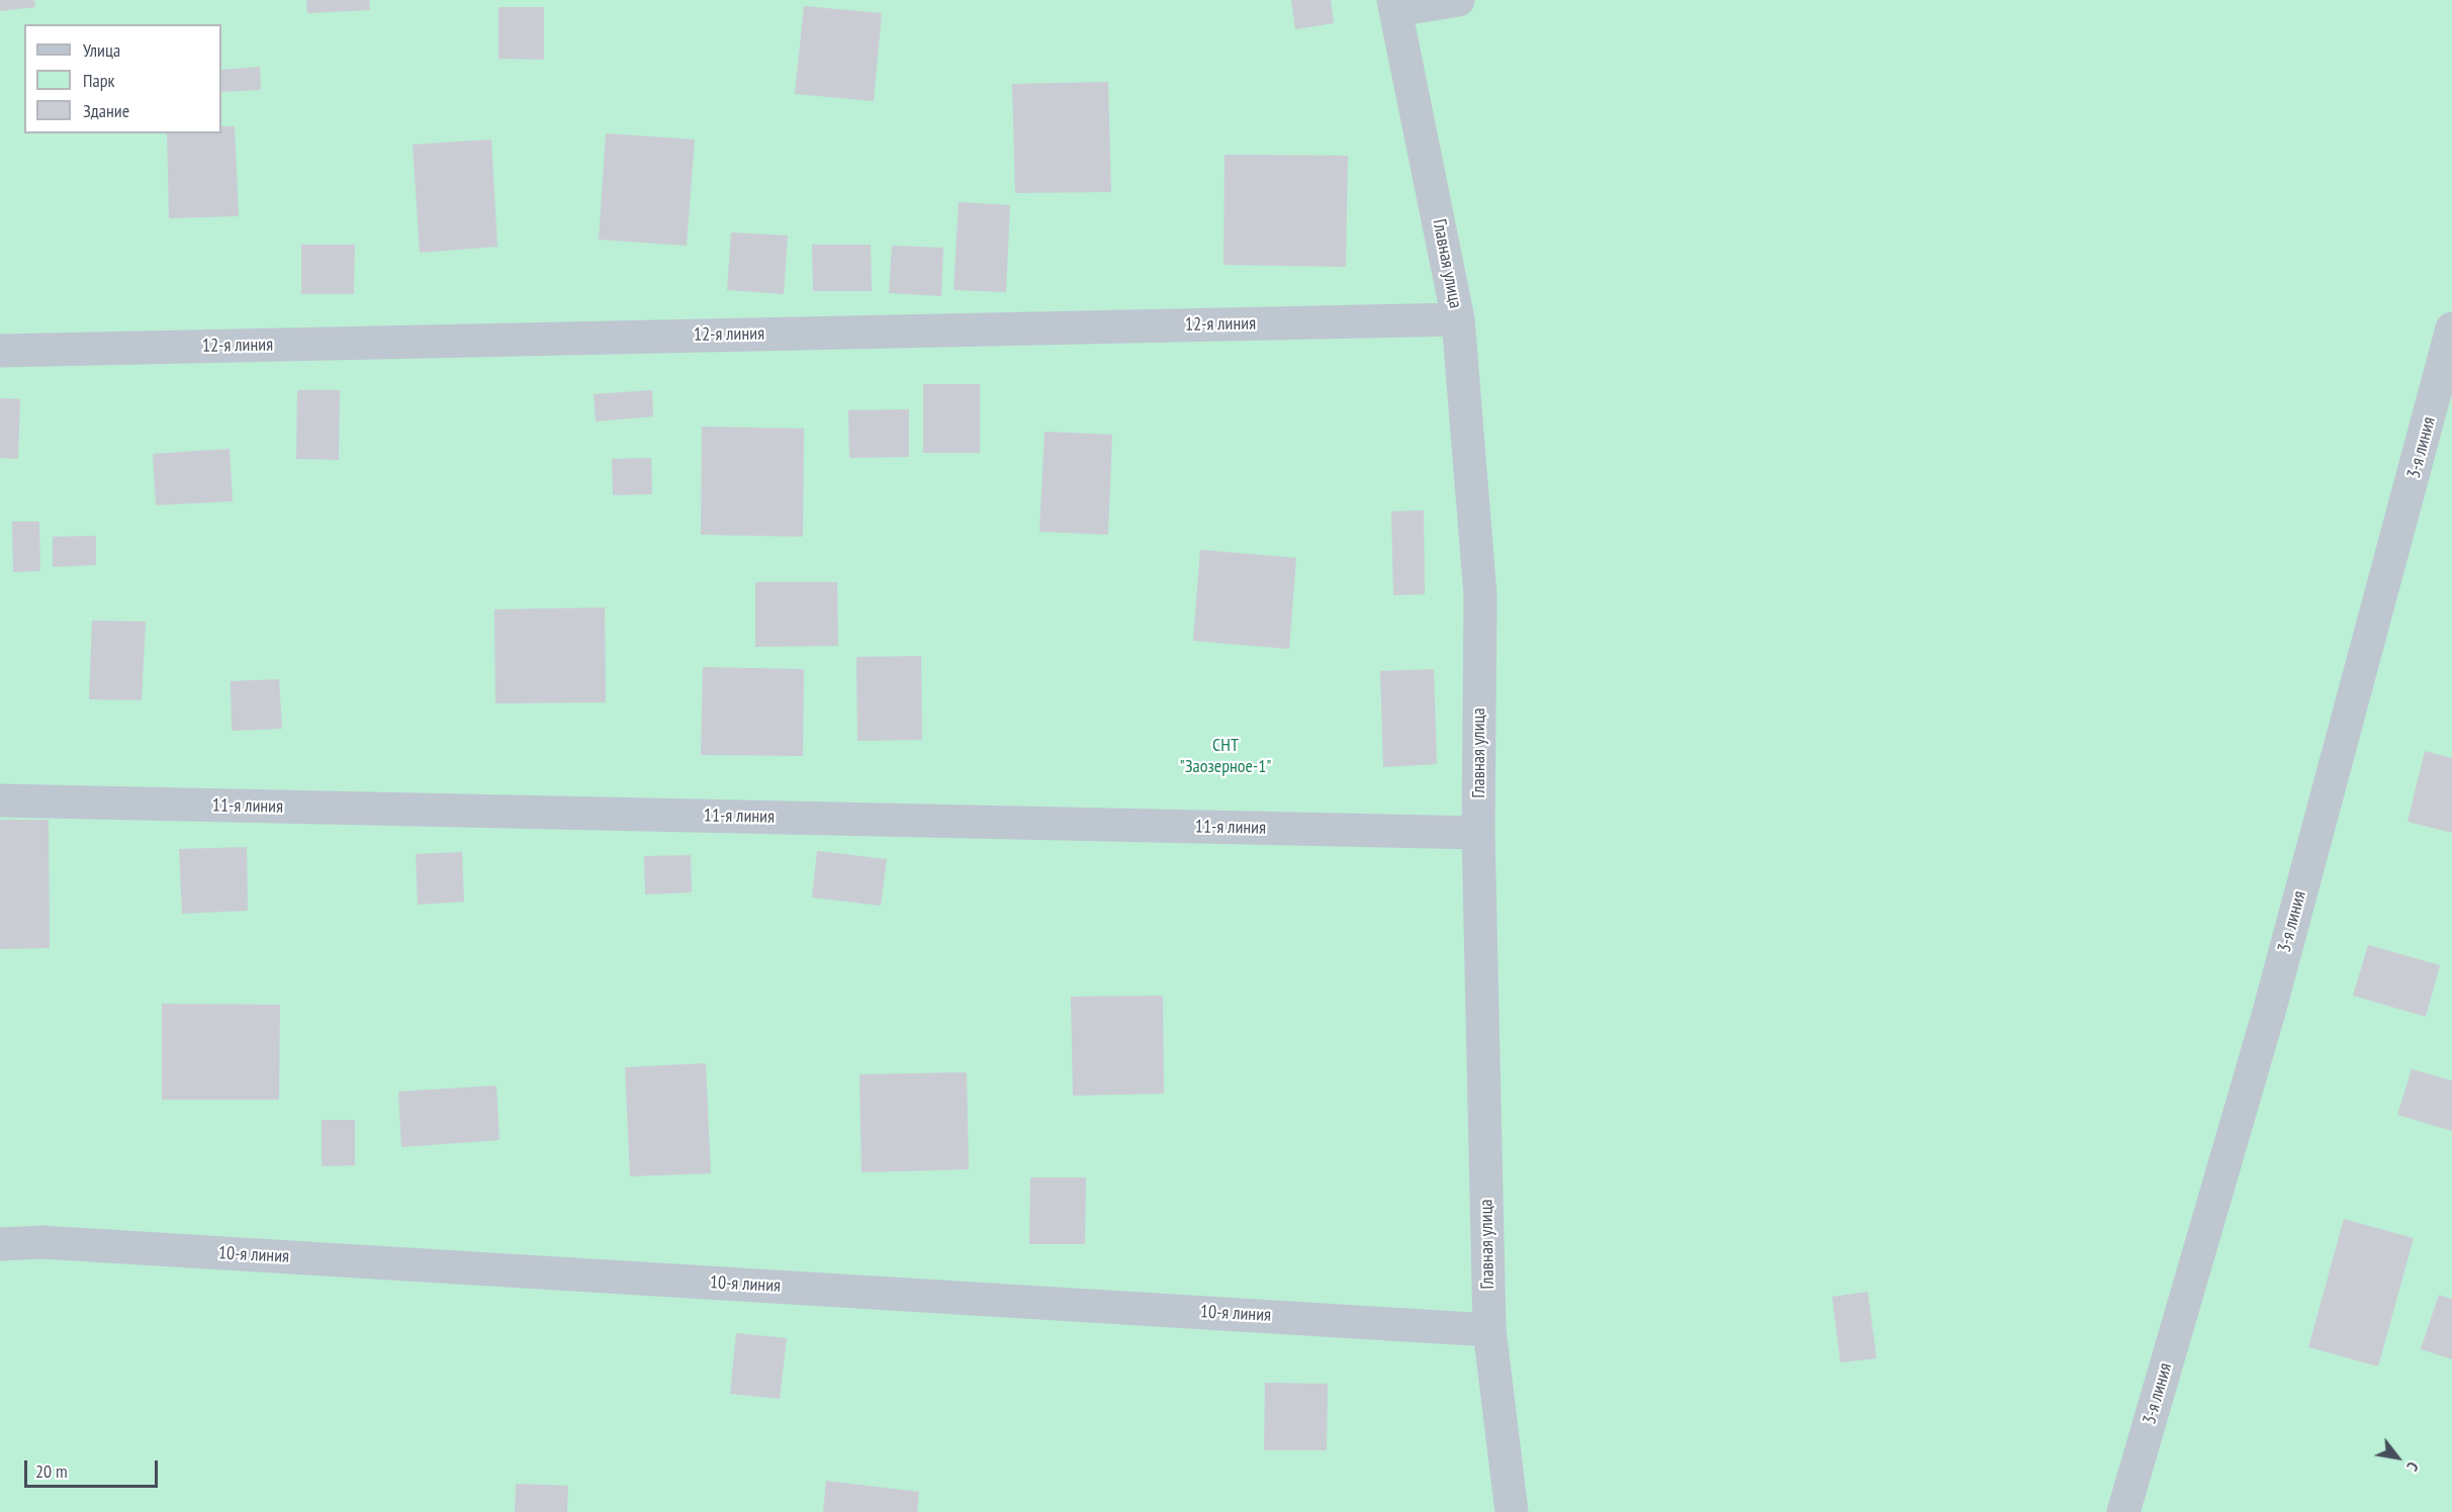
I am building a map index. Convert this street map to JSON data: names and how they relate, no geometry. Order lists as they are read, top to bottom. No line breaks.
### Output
{"streets":{"street":["Главная улица","12-я линия","3-я линия","11-я линия","10-я линия"]},"crossings":[["Главная улица","12-я линия"],["Главная улица","11-я линия"],["Главная улица","10-я линия"]],"parks":["СНТ \"Заозерное-1\""],"legend":["Улица","Парк","Здание"],"scale_bar":"20 m","north":"bottom right"}
